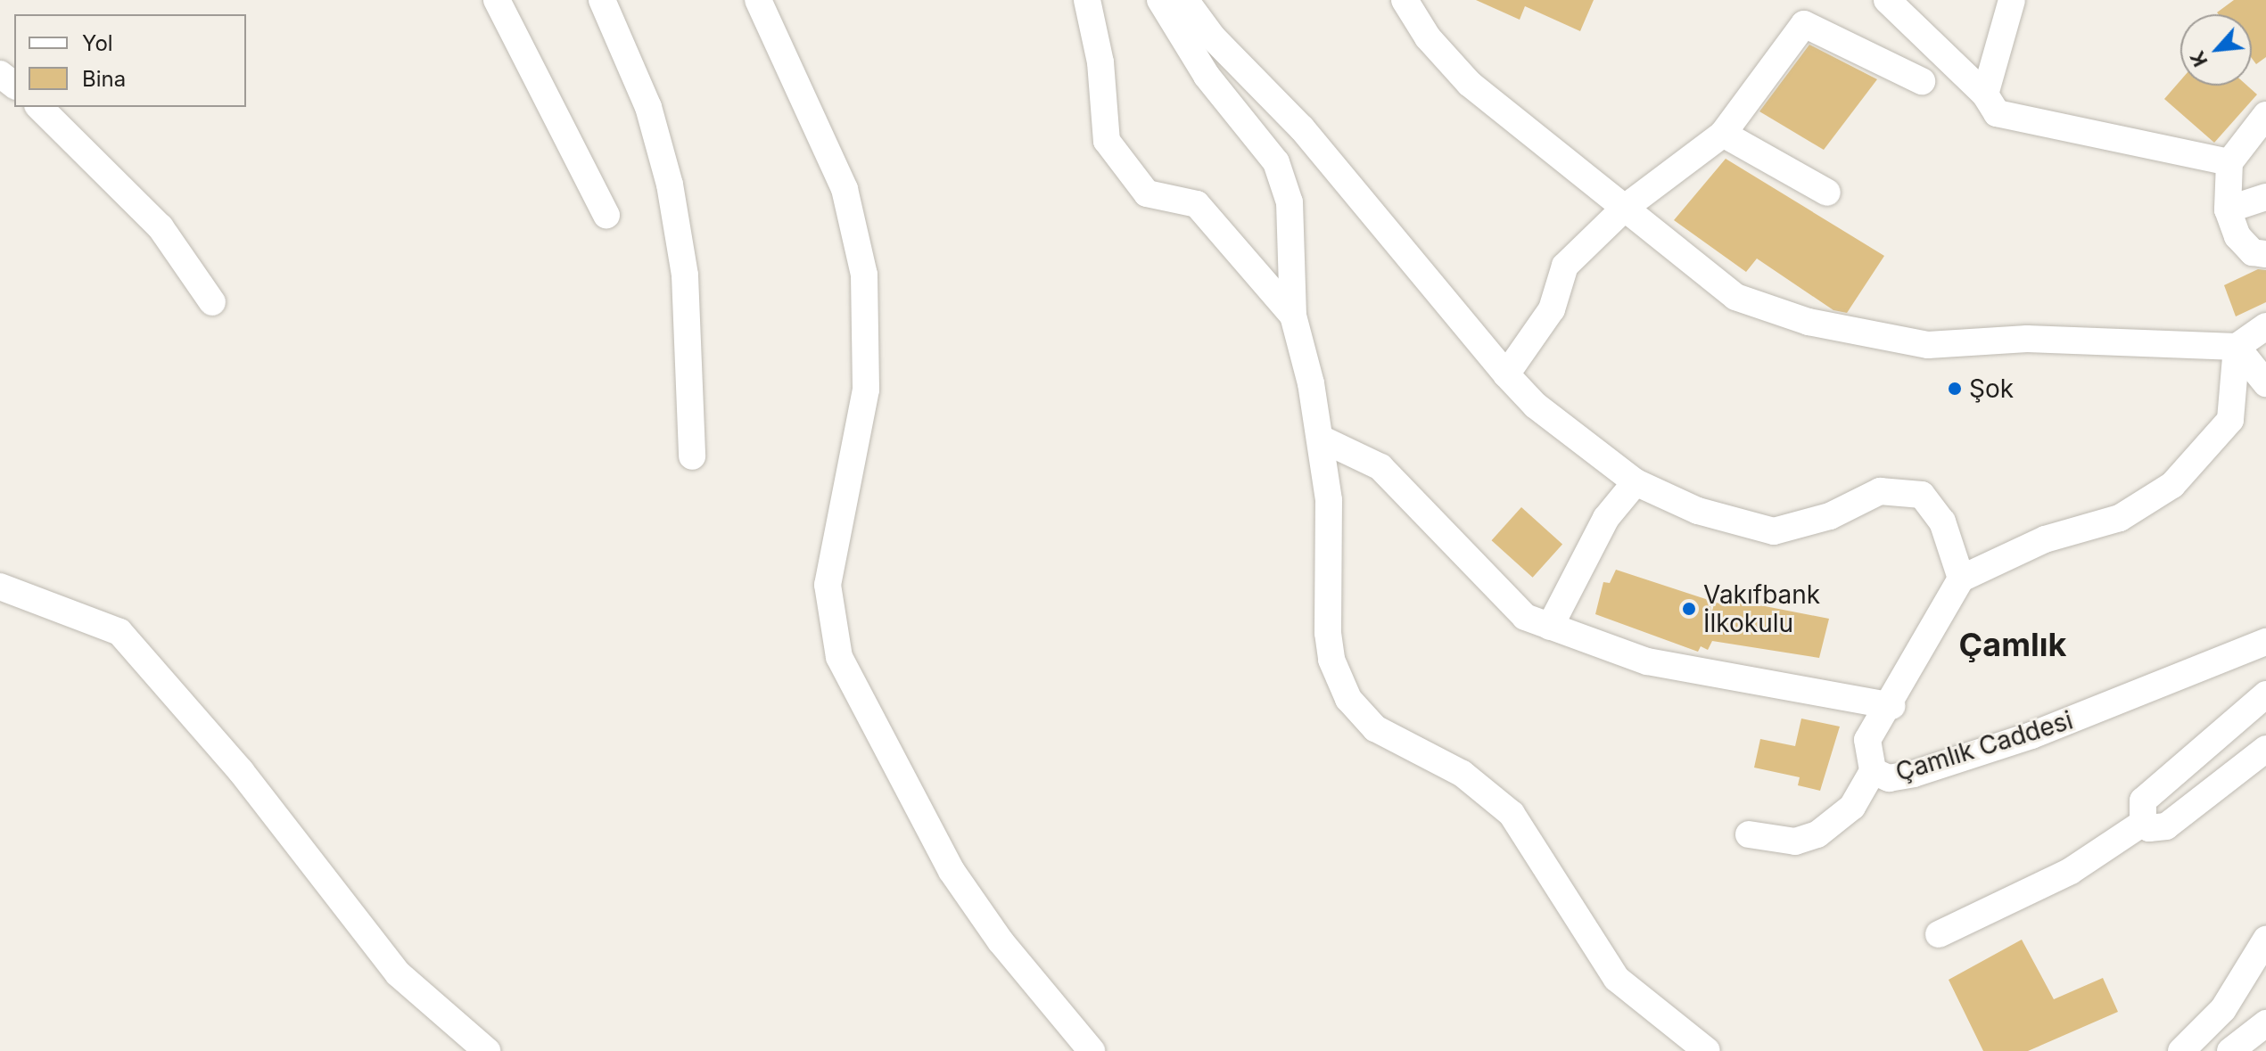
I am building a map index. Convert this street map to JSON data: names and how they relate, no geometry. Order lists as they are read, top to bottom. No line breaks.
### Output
{"streets":{"street":["Çamlık Caddesi"]},"districts":["Çamlık"],"places":["Şok","Vakıfbank İlkokulu"],"legend":["Yol","Bina"],"north":"bottom left"}
